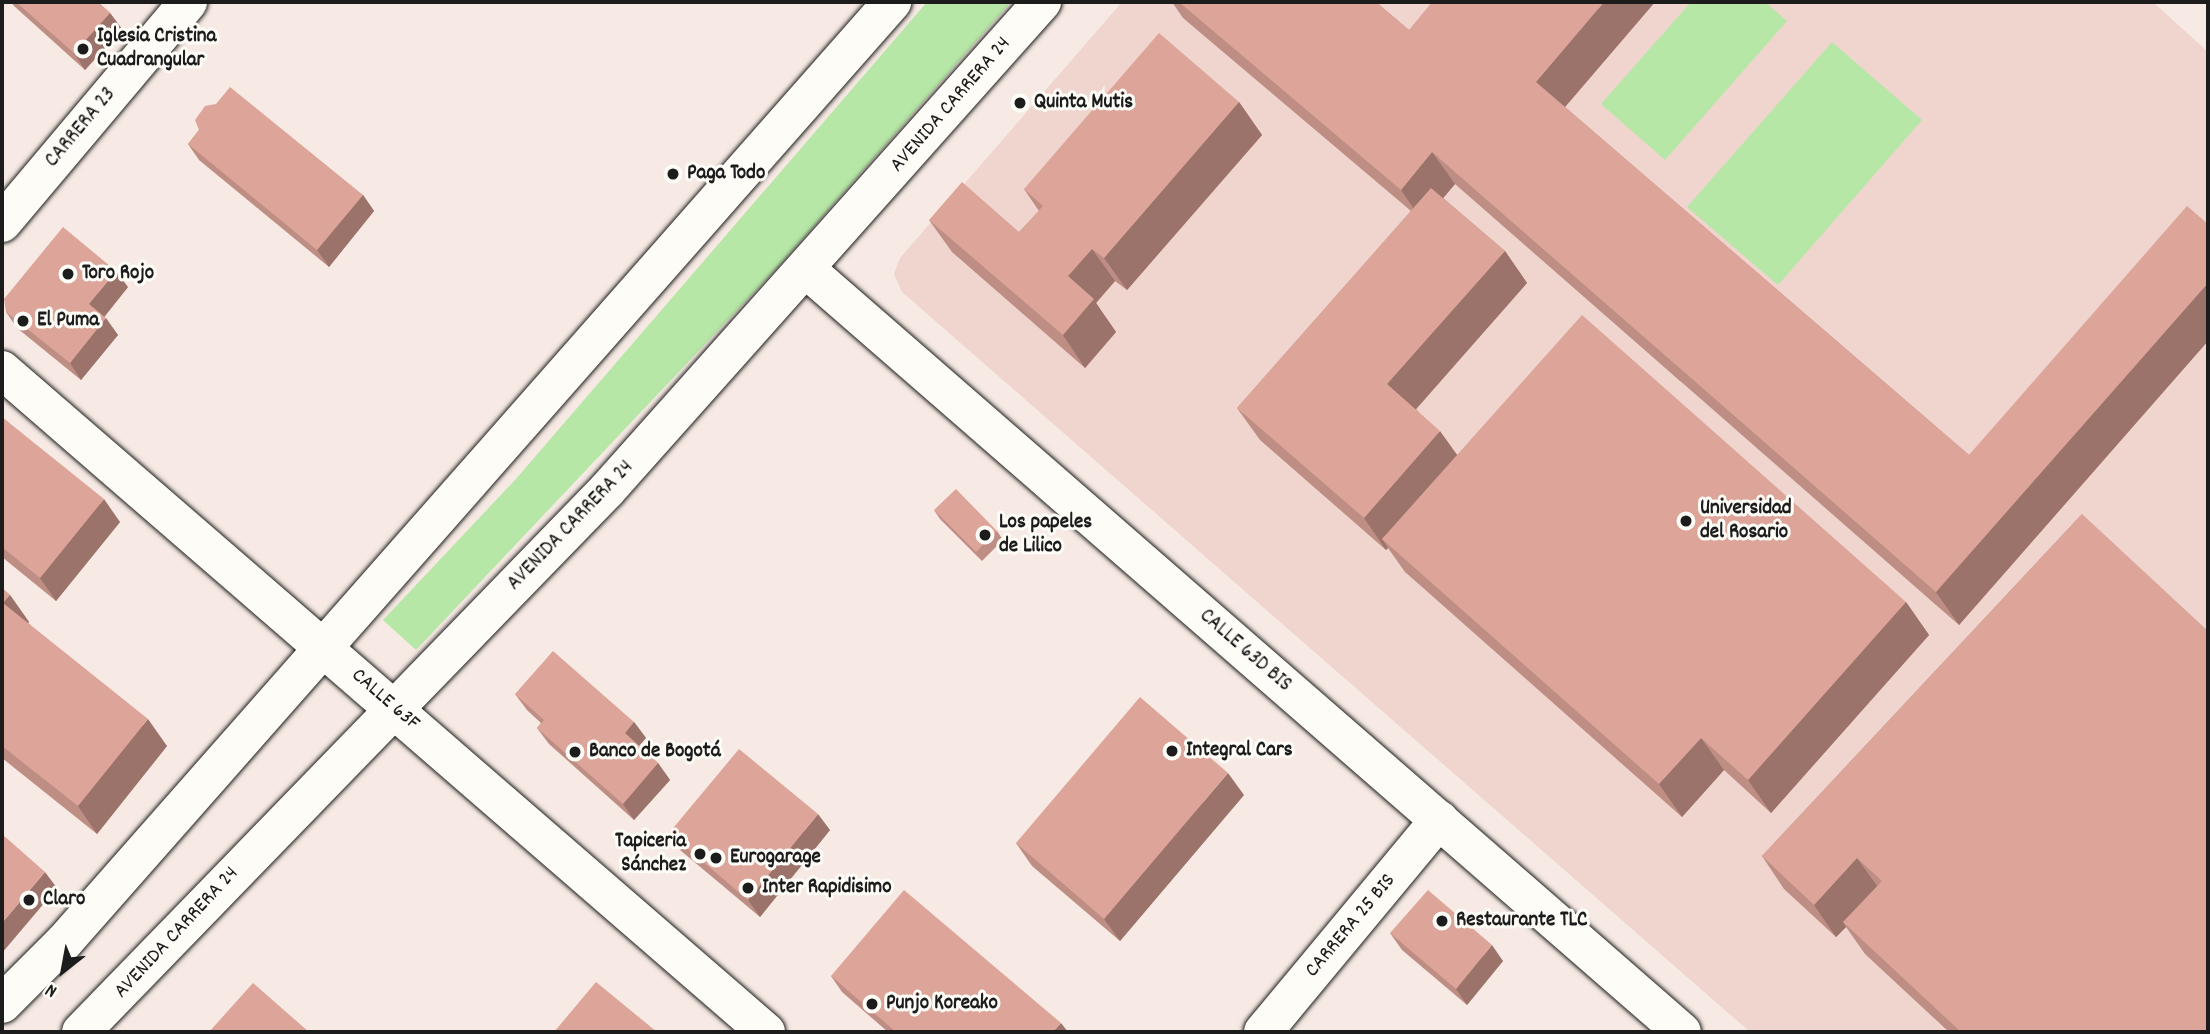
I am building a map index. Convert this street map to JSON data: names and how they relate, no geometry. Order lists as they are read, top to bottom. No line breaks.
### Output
{"streets":{"main road":["AVENIDA CARRERA 24","CARRERA 23","CALLE 63D BIS","CALLE 63F","CARRERA 25 BIS"]},"crossings":[["AVENIDA CARRERA 24","CALLE 63D BIS"],["AVENIDA CARRERA 24","CALLE 63F"],["CALLE 63D BIS","CARRERA 25 BIS"]],"places":["Iglesia Cristina Cuadrangular","Quinta Mutis","Paga Todo","Toro Rojo","El Puma","Universidad del Rosario","Los papeles de Lilico","Integral Cars","Banco de Bogotá","Tapiceria Sánchez","Eurogarage","Inter Rapidisimo","Claro","Restaurante TLC","Punjo Koreako"],"north":"bottom left"}
